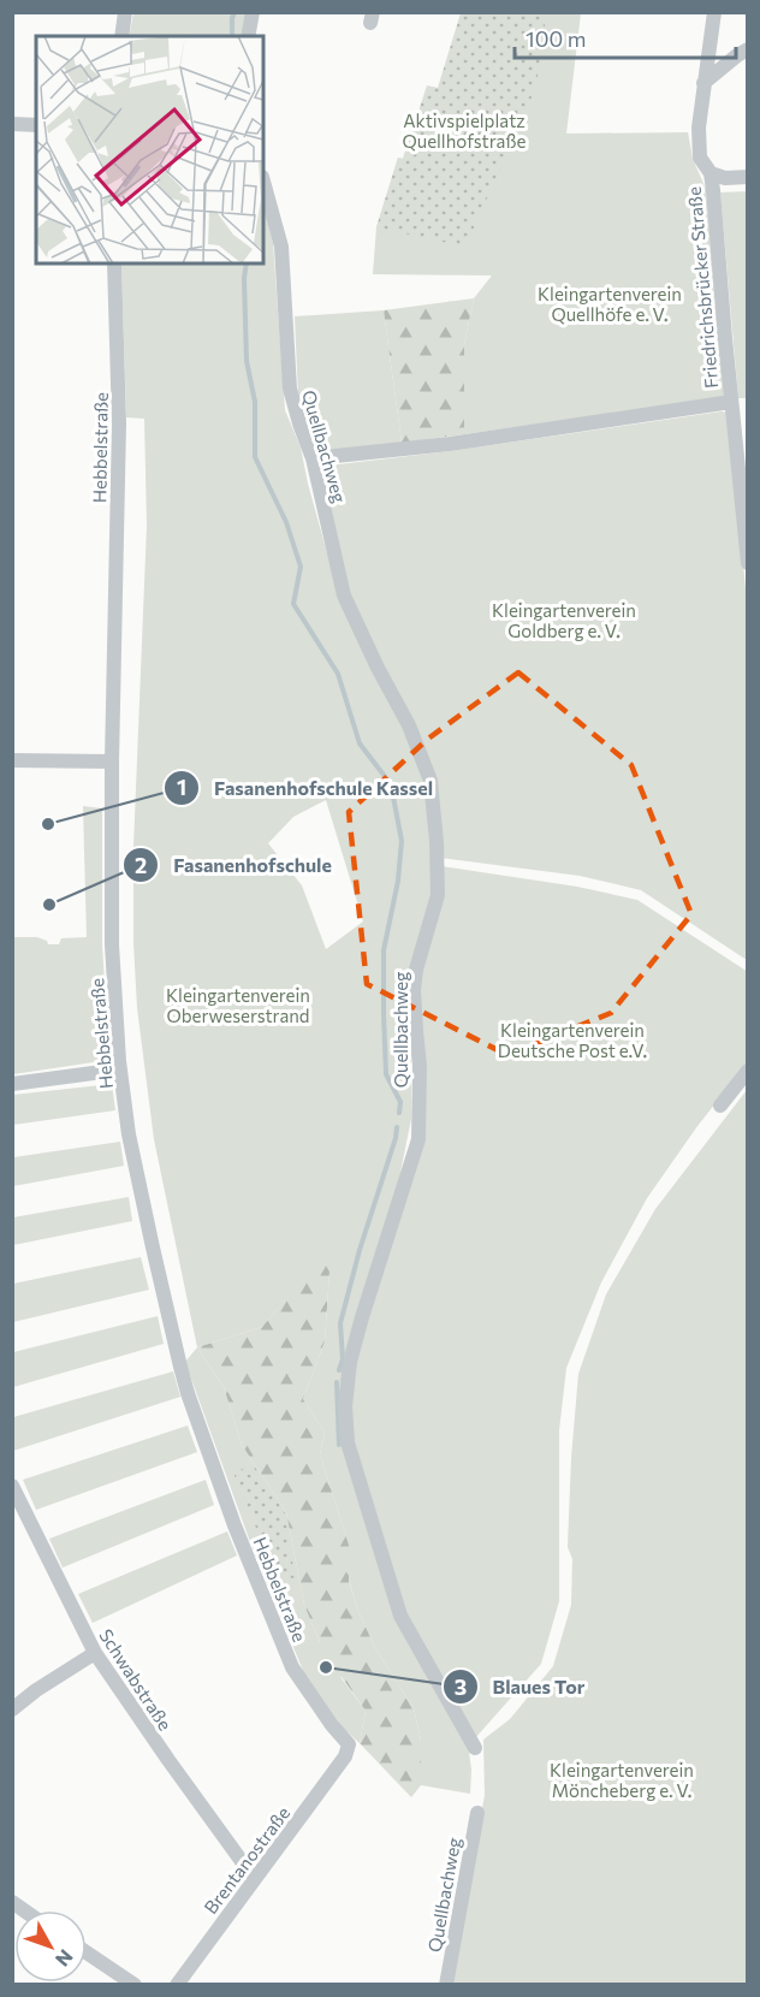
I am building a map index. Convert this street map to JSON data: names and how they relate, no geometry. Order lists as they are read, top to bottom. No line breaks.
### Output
{"streets":{"street":["Friedrichsbrücker Straße","Quellbachweg","Hebbelstraße","Schwabstraße","Brentanostraße"]},"crossings":[["Hebbelstraße","Brentanostraße"],["Schwabstraße","Brentanostraße"]],"parks":["Aktivspielplatz Quellhofstraße","Kleingartenverein Quellhöfe e. V.","Kleingartenverein Goldberg e. V.","Kleingartenverein Oberweserstrand","Kleingartenverein Deutsche Post e.V.","Kleingartenverein Möncheberg e. V."],"places":["Fasanenhofschule Kassel","Fasanenhofschule","Blaues Tor"],"scale_bar":"100 m","north":"bottom right"}
